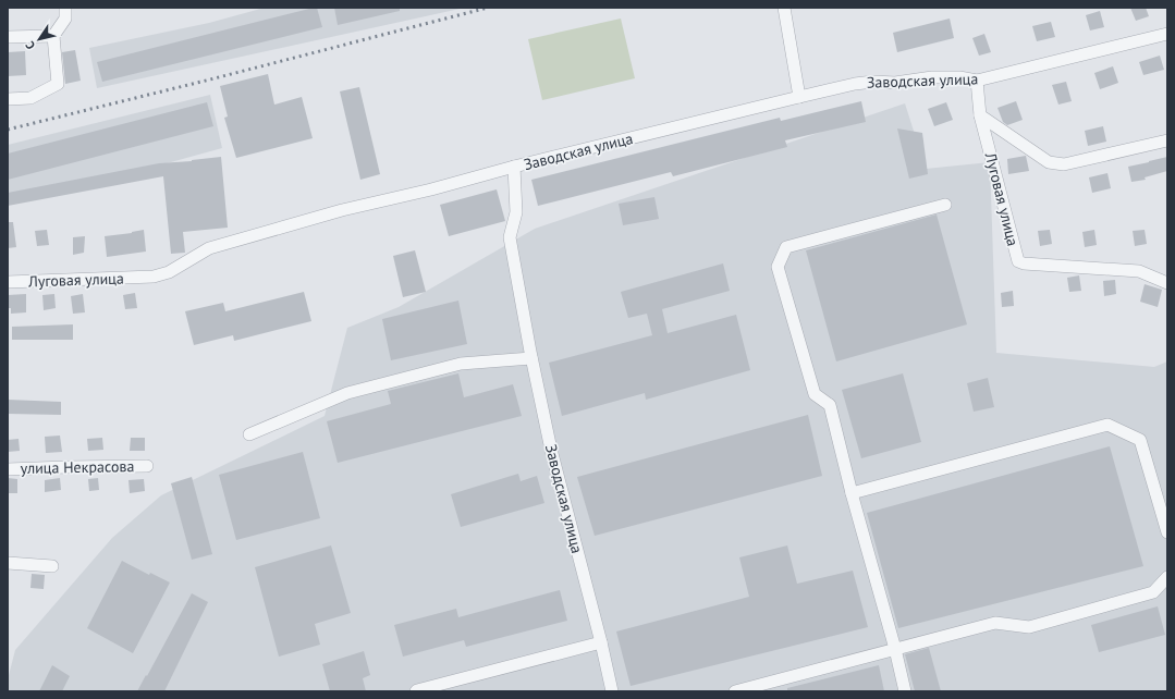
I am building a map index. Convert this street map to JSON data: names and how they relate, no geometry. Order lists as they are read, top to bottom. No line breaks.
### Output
{"streets":{"street":["Заводская улица","Луговая улица","улица Некрасова"]},"crossings":[["Заводская улица","Луговая улица"]],"north":"bottom left"}
